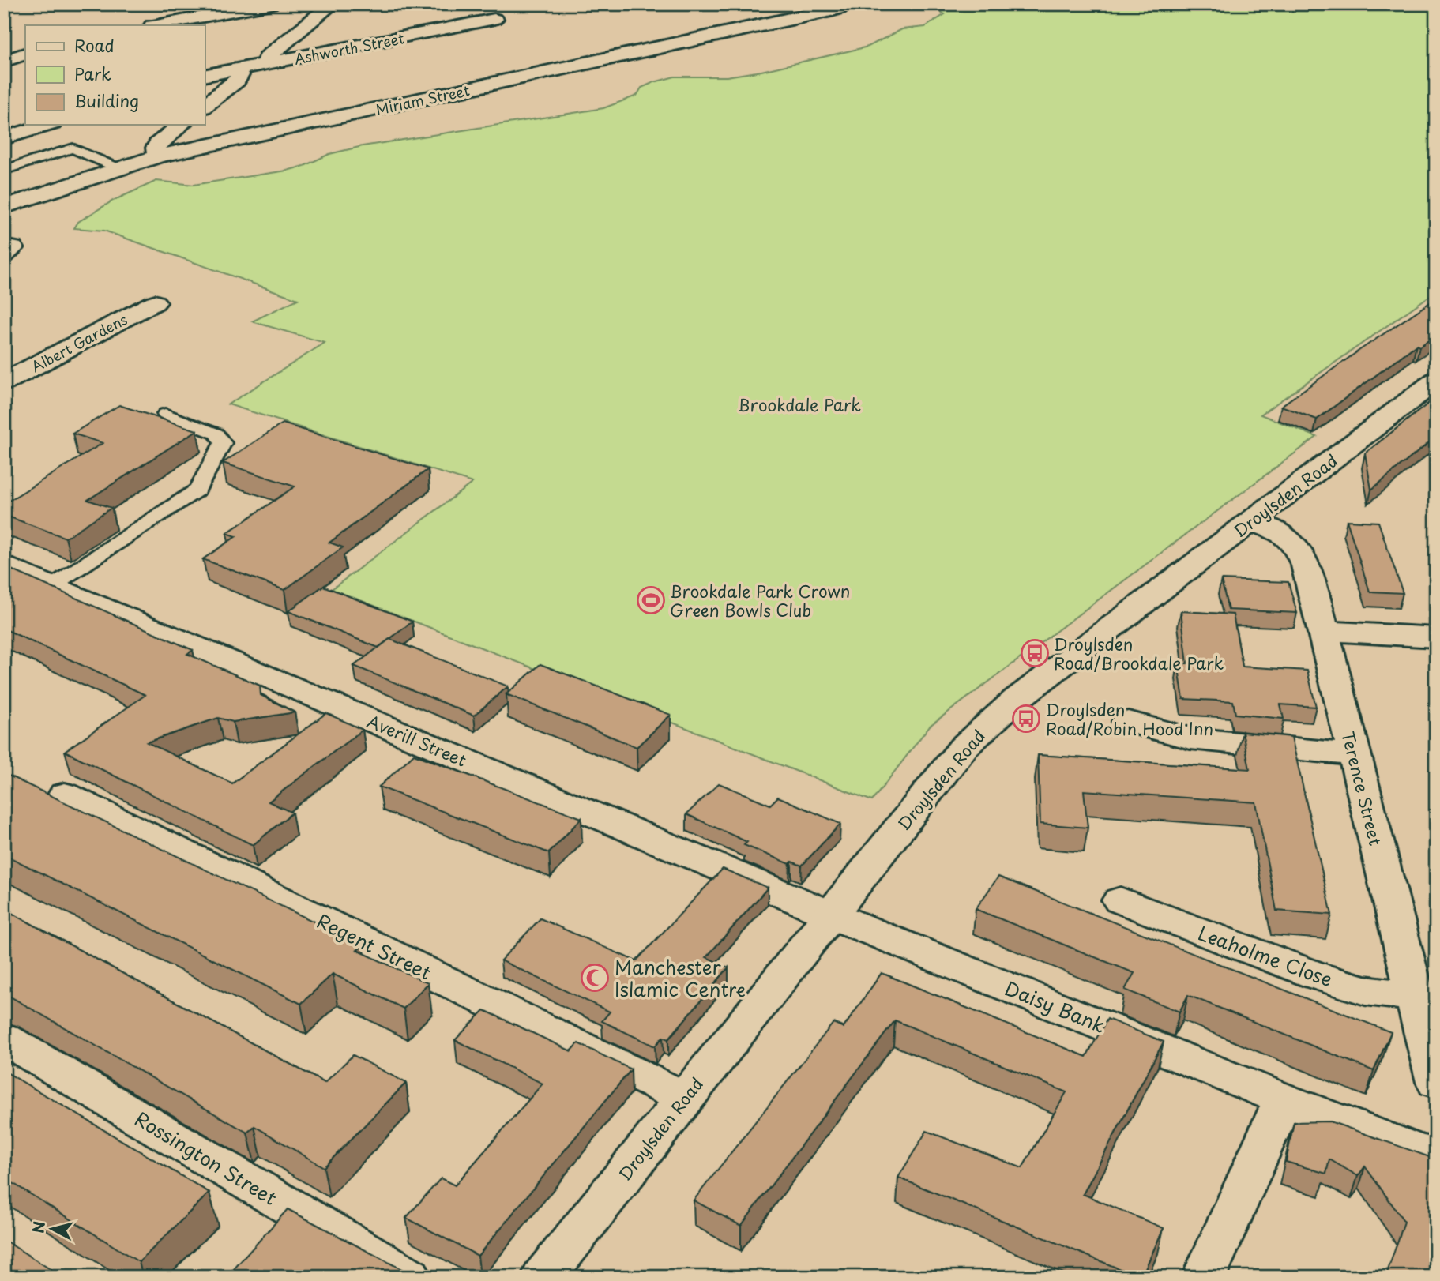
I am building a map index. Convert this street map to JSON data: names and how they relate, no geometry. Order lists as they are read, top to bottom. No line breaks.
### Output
{"streets":{"street":["Ashworth Street","Miriam Street","Albert Gardens","Droylsden Road","Averill Street","Terence Street","Regent Street","Leaholme Close","Daisy Bank","Rossington Street"]},"crossings":[["Droylsden Road","Averill Street"],["Droylsden Road","Terence Street"],["Droylsden Road","Regent Street"],["Droylsden Road","Daisy Bank"],["Averill Street","Daisy Bank"],["Terence Street","Leaholme Close"]],"parks":["Brookdale Park"],"places":{"sports":["Brookdale Park Crown Green Bowls Club"],"bus stop":["Droylsden Road/Brookdale Park","Droylsden Road/Robin Hood Inn"],"mosque":["Manchester Islamic Centre"]},"legend":["Road","Park","Building"],"north":"left"}
